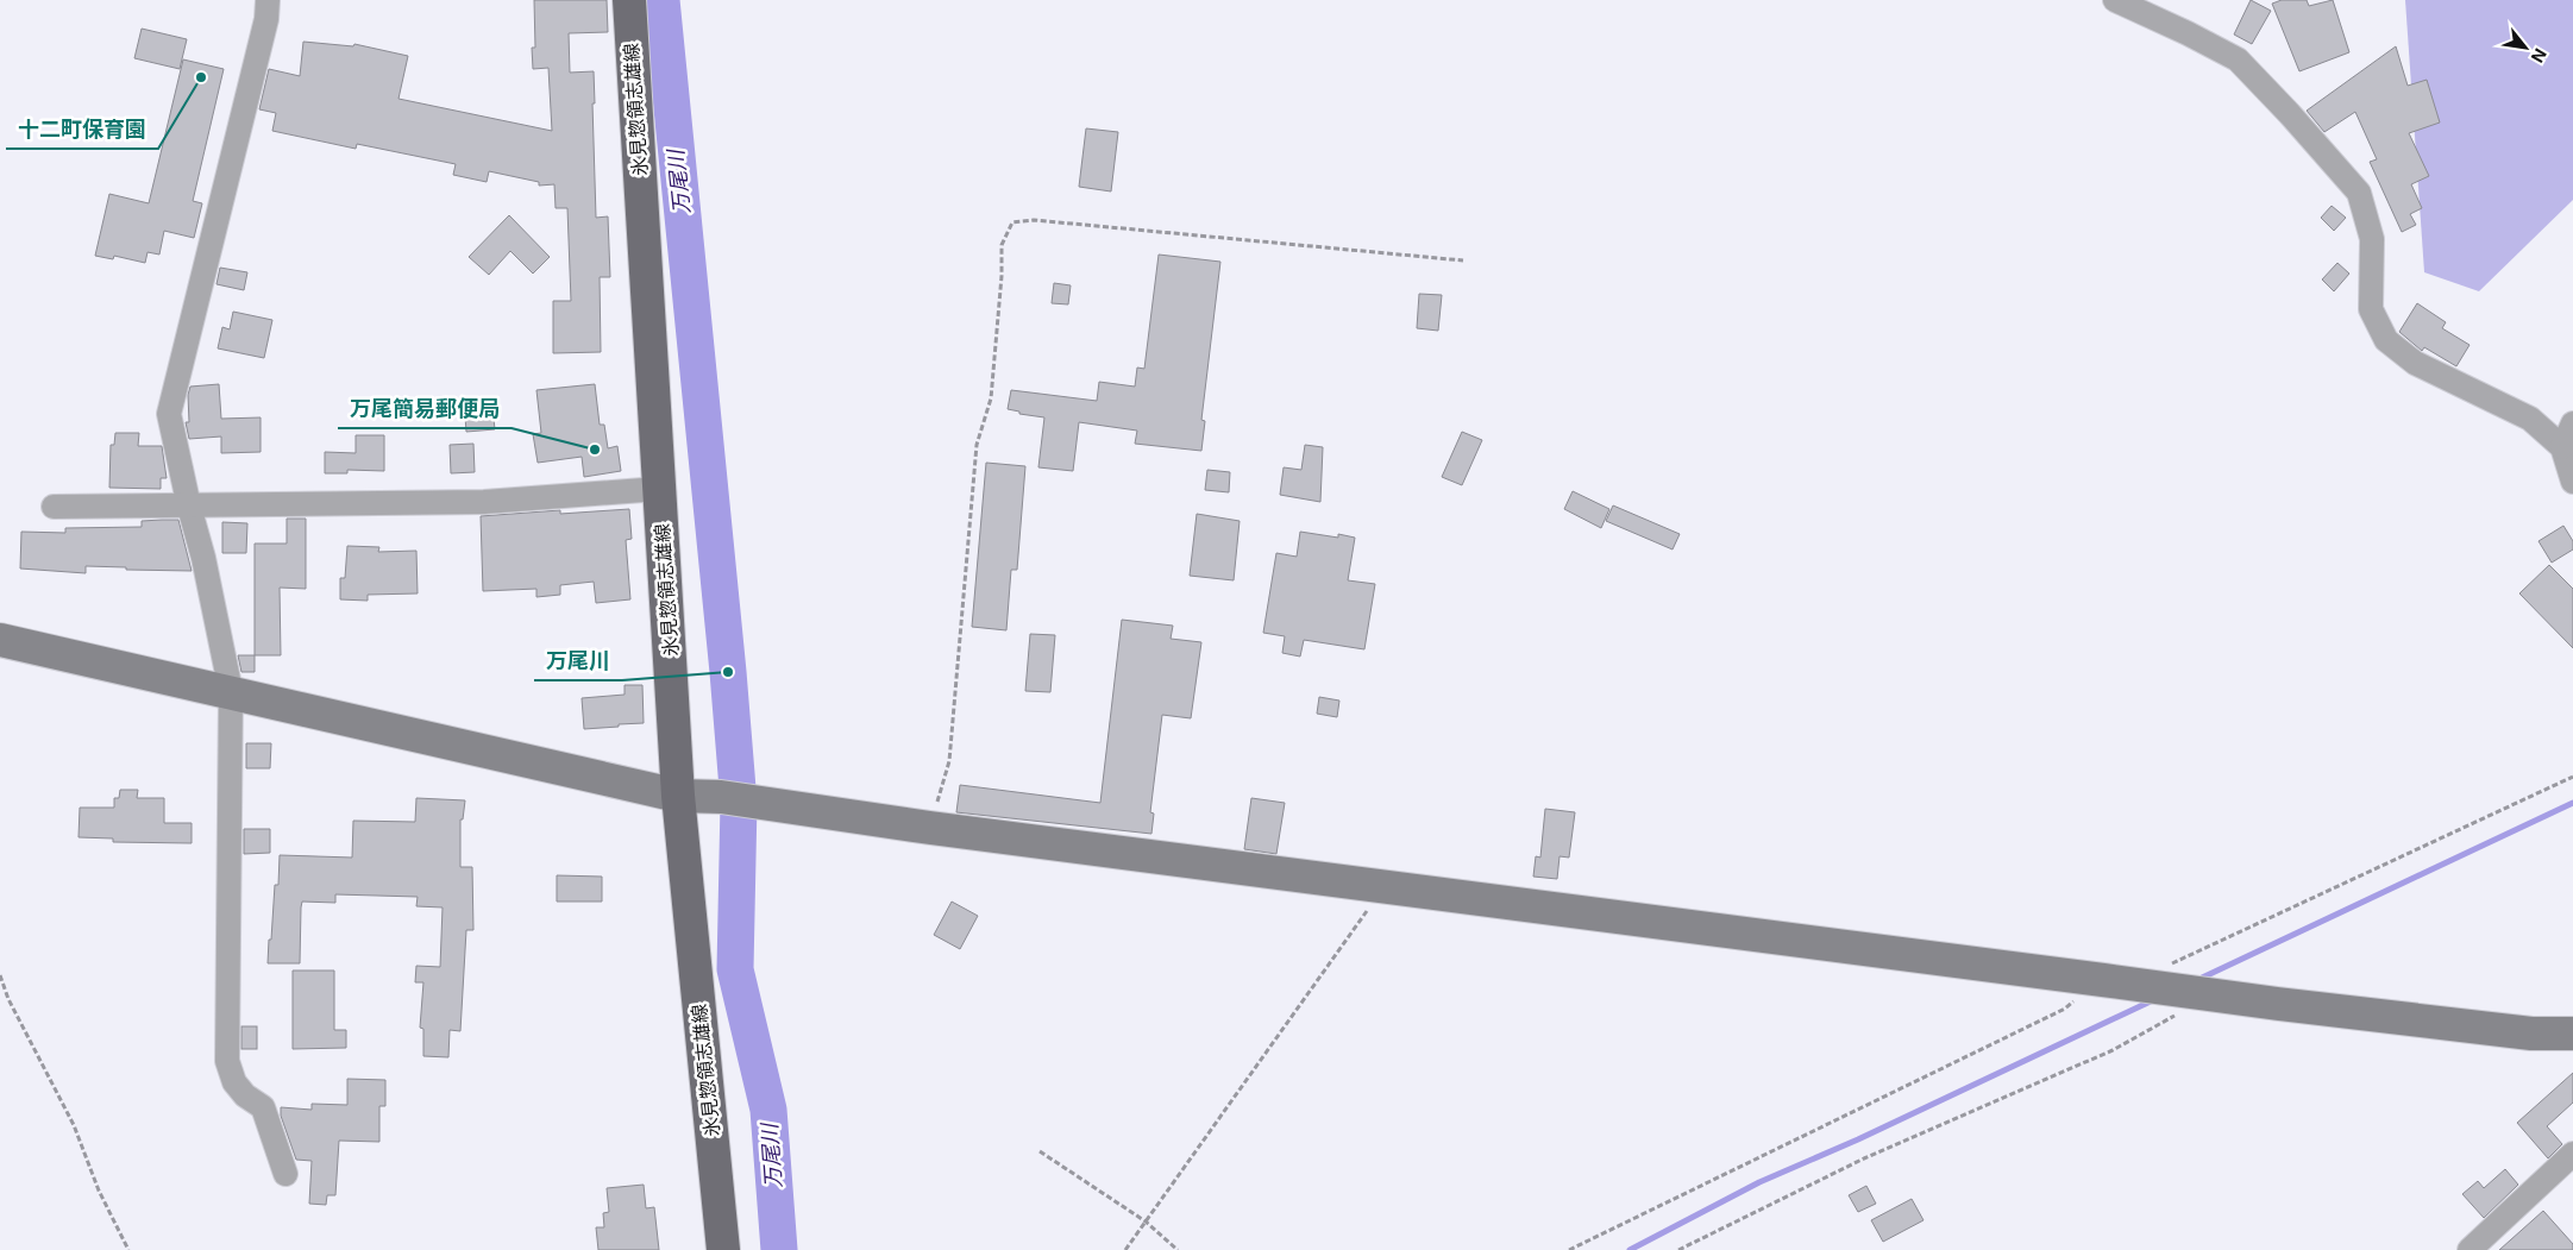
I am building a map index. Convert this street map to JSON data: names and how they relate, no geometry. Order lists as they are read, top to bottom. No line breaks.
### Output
{"streets":{"main road":["氷見惣領志雄線"]},"water":["万尾川"],"places":["十二町保育園","万尾簡易郵便局","万尾川"],"north":"bottom right"}
